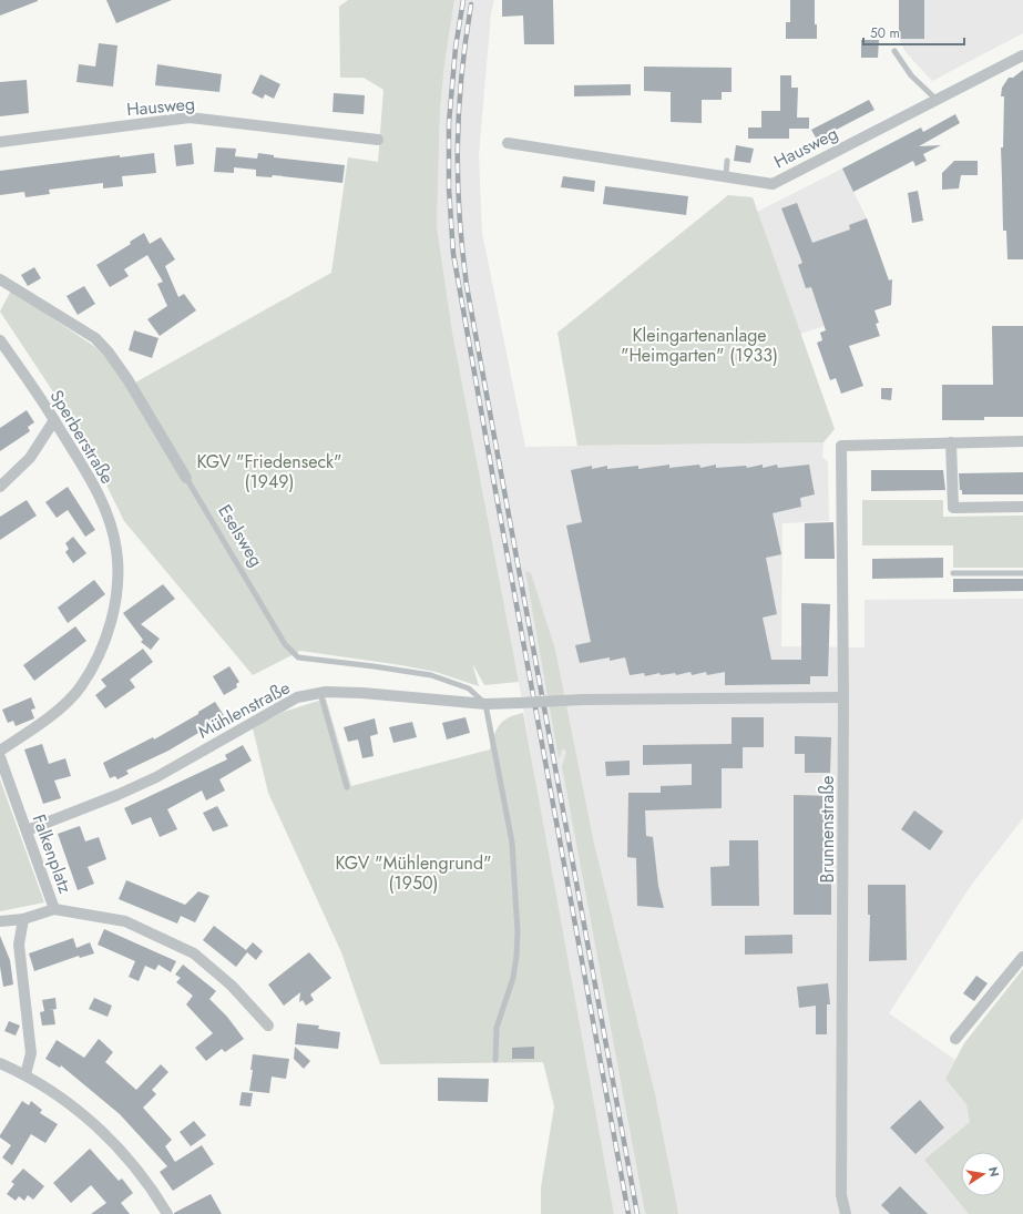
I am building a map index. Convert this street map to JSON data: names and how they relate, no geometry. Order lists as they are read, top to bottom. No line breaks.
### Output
{"streets":{"street":["Hausweg","Sperberstraße","Eselsweg","Mühlenstraße","Brunnenstraße","Falkenplatz"]},"crossings":[["Eselsweg","Mühlenstraße"],["Mühlenstraße","Brunnenstraße"],["Mühlenstraße","Falkenplatz"]],"parks":["Kleingartenanlage \"Heimgarten\" (1933)","KGV \"Friedenseck\" (1949)","KGV \"Mühlengrund\" (1950)"],"scale_bar":"50 m","north":"right"}
